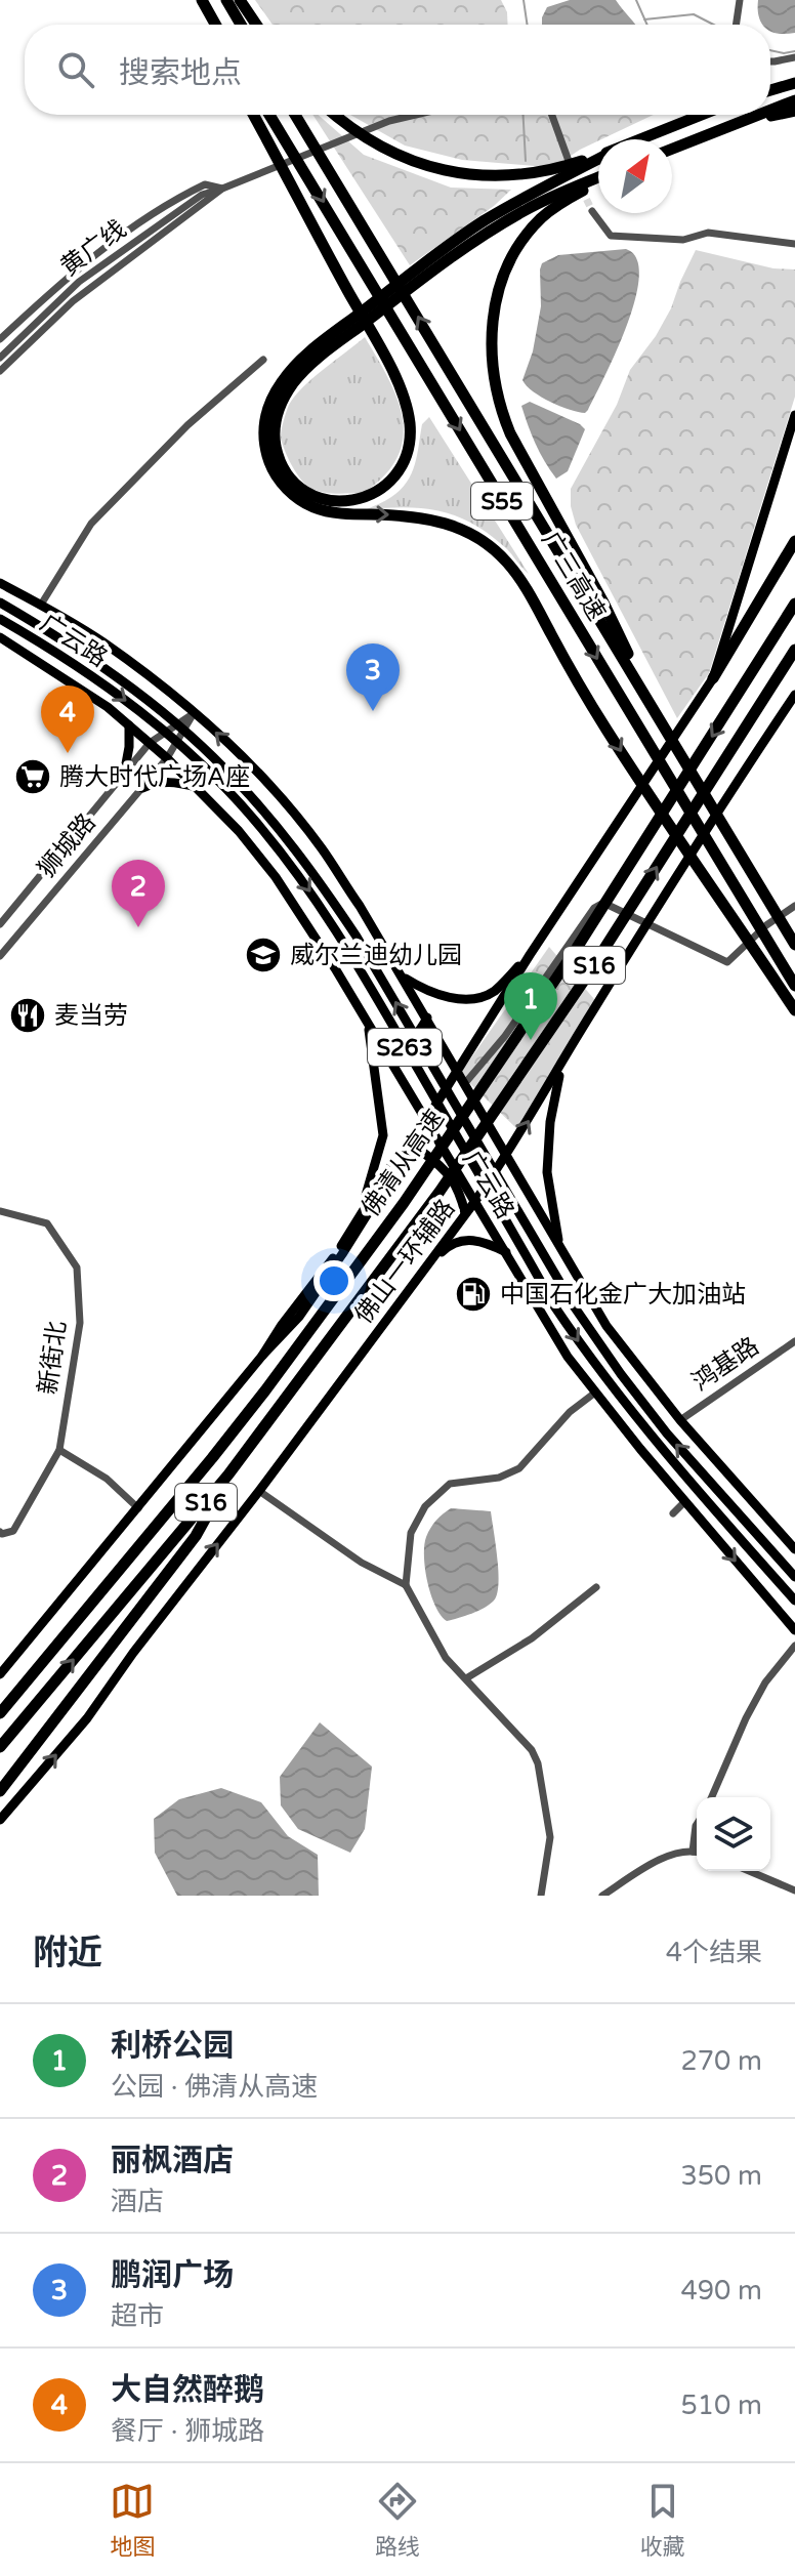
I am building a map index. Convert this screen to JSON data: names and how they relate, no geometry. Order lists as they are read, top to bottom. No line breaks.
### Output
{"streets":{"highway":["S55","广三高速","S16","佛清从高速"],"main road":["广云路","S263","佛山一环辅路"],"street":["黄广线","狮城路","新街北","鸿基路"]},"crossings":[["广云路","狮城路"],["广云路","S263"],["广云路","佛山一环辅路"],["广云路","鸿基路"],["狮城路","S263"]],"one_way":["佛山一环辅路"],"places":{"supermarket":["腾大时代广场A座"],"school or university":["威尔兰迪幼儿园"],"restaurant":["麦当劳"],"fuel station":["中国石化金广大加油站"]},"north":"top right","page":{"search":"搜索地点","pins":["3","4","2","1"],"heading":["附近","4个结果"],"list":[{"mark":"1","name":"利桥公园","note":"公园 · 佛清从高速","value":"270 m"},{"mark":"2","name":"丽枫酒店","note":"酒店","value":"350 m"},{"mark":"3","name":"鹏润广场","note":"超市","value":"490 m"},{"mark":"4","name":"大自然醉鹅","note":"餐厅 · 狮城路","value":"510 m"}],"nav":["地图","路线","收藏"]}}
